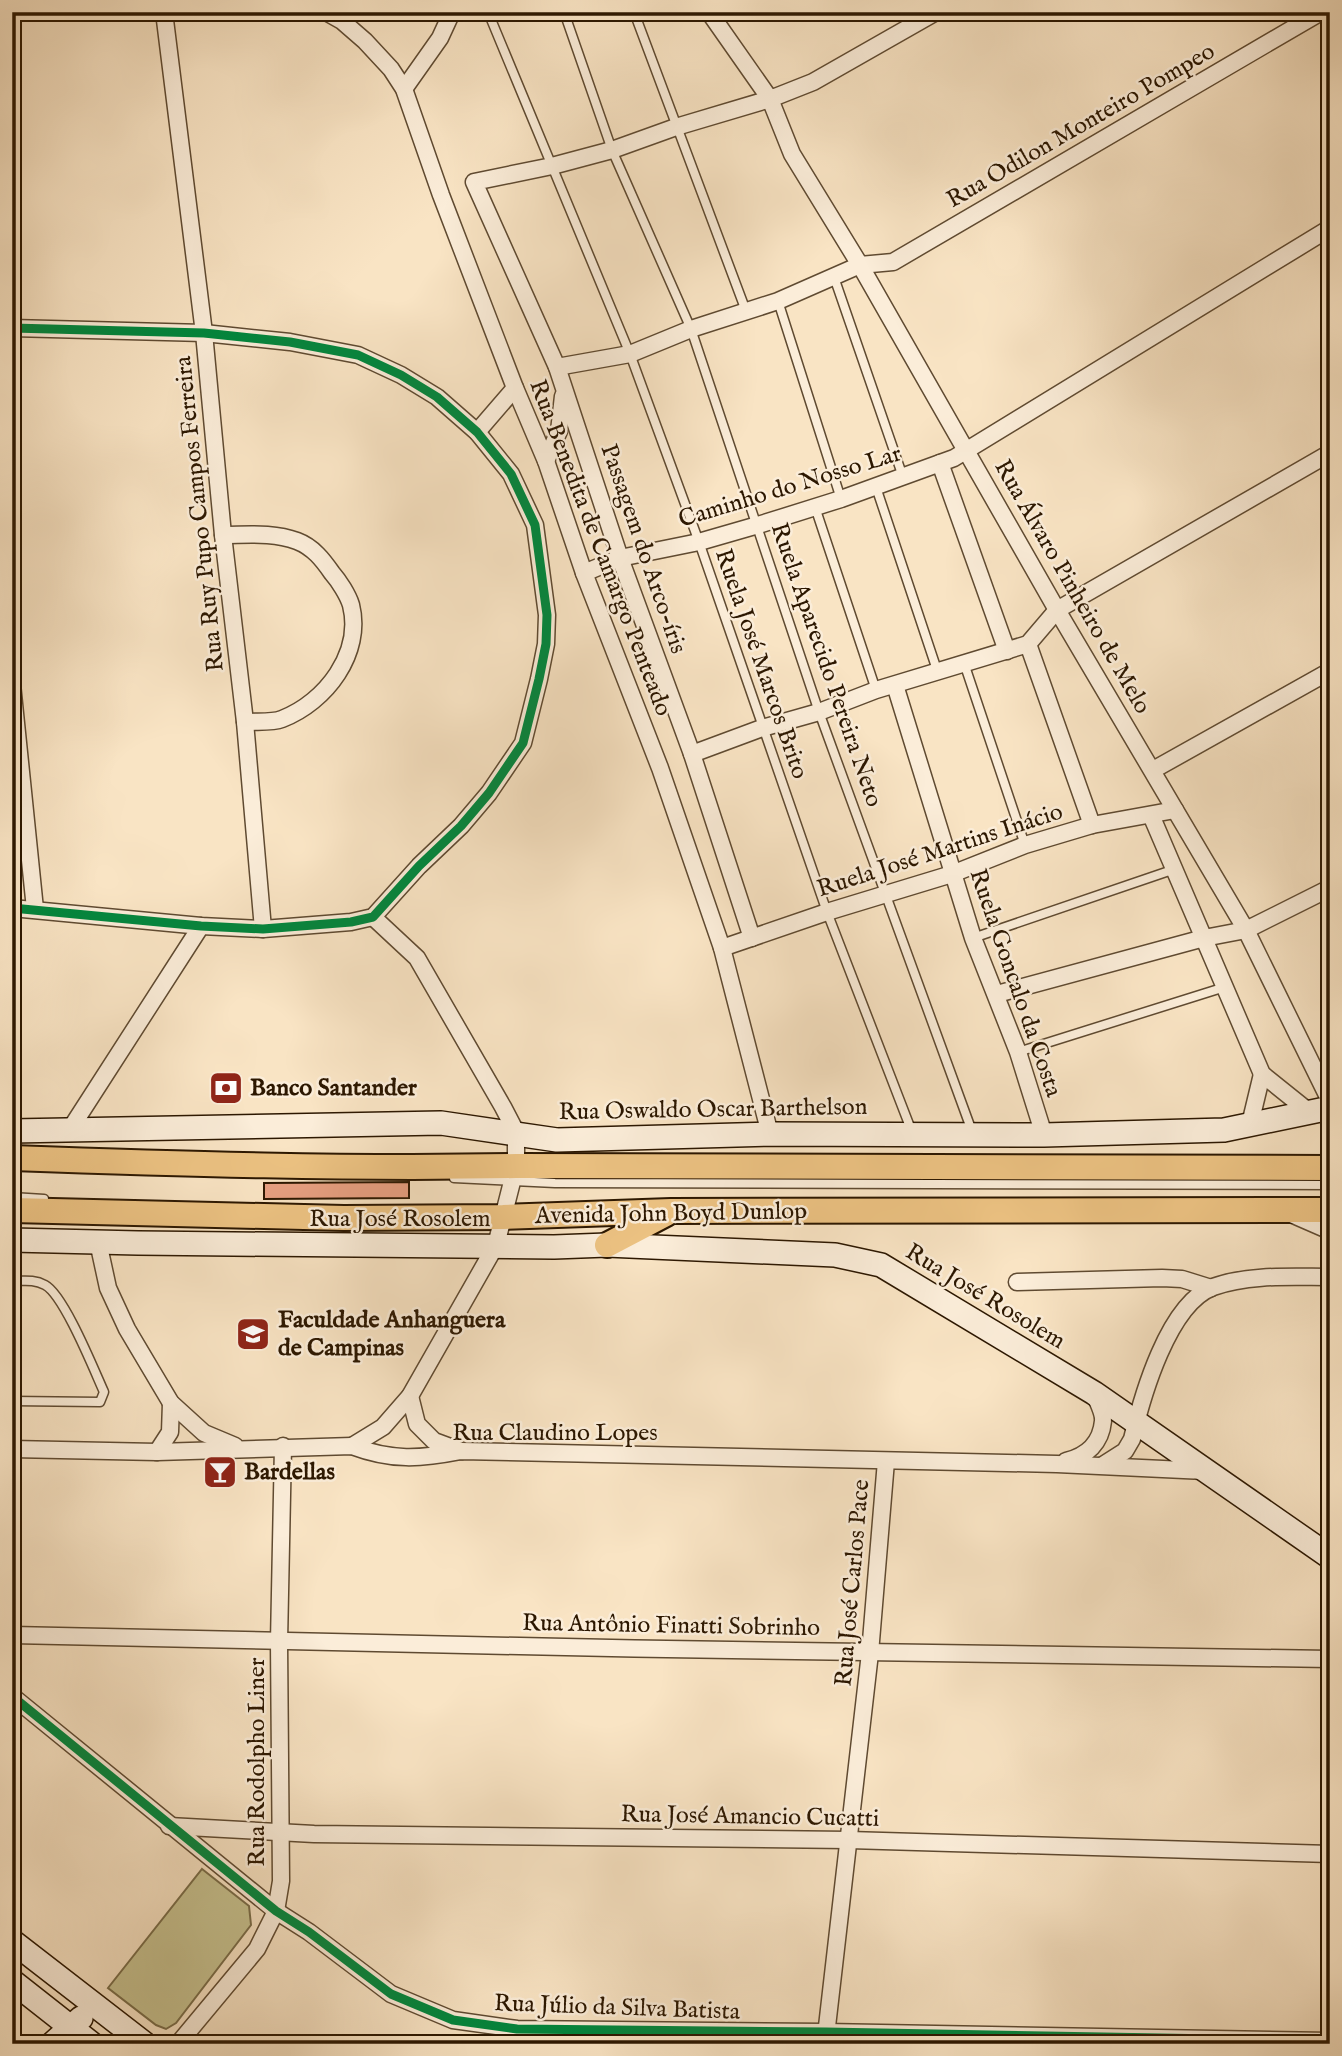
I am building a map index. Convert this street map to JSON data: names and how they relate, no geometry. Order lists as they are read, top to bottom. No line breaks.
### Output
{"streets":{"main road":["Avenida John Boyd Dunlop"],"street":["Rua Odilon Monteiro Pompeo","Caminho do Nosso Lar","Rua Ruy Pupo Campos Ferreira","Rua Benedita de Camargo Penteado","Passagem do Arco-íris","Rua Álvaro Pinheiro de Melo","Ruela José Martins Inácio","Ruela Goncalo da Costa","Rua Oswaldo Oscar Barthelson","Rua José Rosolem","Rua Claudino Lopes","Rua José Carlos Pace","Rua Antônio Finatti Sobrinho","Rua Rodolpho Liner","Rua José Amancio Cucatti","Rua Júlio da Silva Batista"],"lane":["Ruela José Marcos Brito","Ruela Aparecido Pereira Neto"]},"crossings":[["Rua Odilon Monteiro Pompeo","Passagem do Arco-íris"],["Rua Odilon Monteiro Pompeo","Rua Álvaro Pinheiro de Melo"],["Rua Odilon Monteiro Pompeo","Ruela José Marcos Brito"],["Rua Odilon Monteiro Pompeo","Ruela Aparecido Pereira Neto"],["Caminho do Nosso Lar","Rua Benedita de Camargo Penteado"],["Caminho do Nosso Lar","Passagem do Arco-íris"],["Caminho do Nosso Lar","Rua Álvaro Pinheiro de Melo"],["Caminho do Nosso Lar","Ruela José Marcos Brito"],["Caminho do Nosso Lar","Ruela Aparecido Pereira Neto"],["Rua Benedita de Camargo Penteado","Ruela José Martins Inácio"],["Rua Benedita de Camargo Penteado","Rua Oswaldo Oscar Barthelson"],["Passagem do Arco-íris","Ruela José Marcos Brito"],["Passagem do Arco-íris","Ruela José Martins Inácio"],["Rua Álvaro Pinheiro de Melo","Ruela José Martins Inácio"],["Ruela José Marcos Brito","Ruela José Martins Inácio"],["Ruela José Marcos Brito","Rua Oswaldo Oscar Barthelson"],["Ruela Aparecido Pereira Neto","Ruela José Martins Inácio"],["Ruela Aparecido Pereira Neto","Rua Oswaldo Oscar Barthelson"],["Ruela José Martins Inácio","Ruela Goncalo da Costa"],["Ruela Goncalo da Costa","Rua Oswaldo Oscar Barthelson"],["Rua José Rosolem","Rua Claudino Lopes"],["Rua Claudino Lopes","Rua José Carlos Pace"],["Rua Claudino Lopes","Rua Rodolpho Liner"],["Rua José Carlos Pace","Rua Antônio Finatti Sobrinho"],["Rua José Carlos Pace","Rua José Amancio Cucatti"],["Rua José Carlos Pace","Rua Júlio da Silva Batista"],["Rua Antônio Finatti Sobrinho","Rua Rodolpho Liner"],["Rua Rodolpho Liner","Rua José Amancio Cucatti"],["Rua Rodolpho Liner","Rua Júlio da Silva Batista"],["Rua José Amancio Cucatti","Rua Júlio da Silva Batista"]],"places":{"bank":["Banco Santander"],"school or university":["Faculdade Anhanguera de Campinas"],"bar":["Bardellas"]}}
